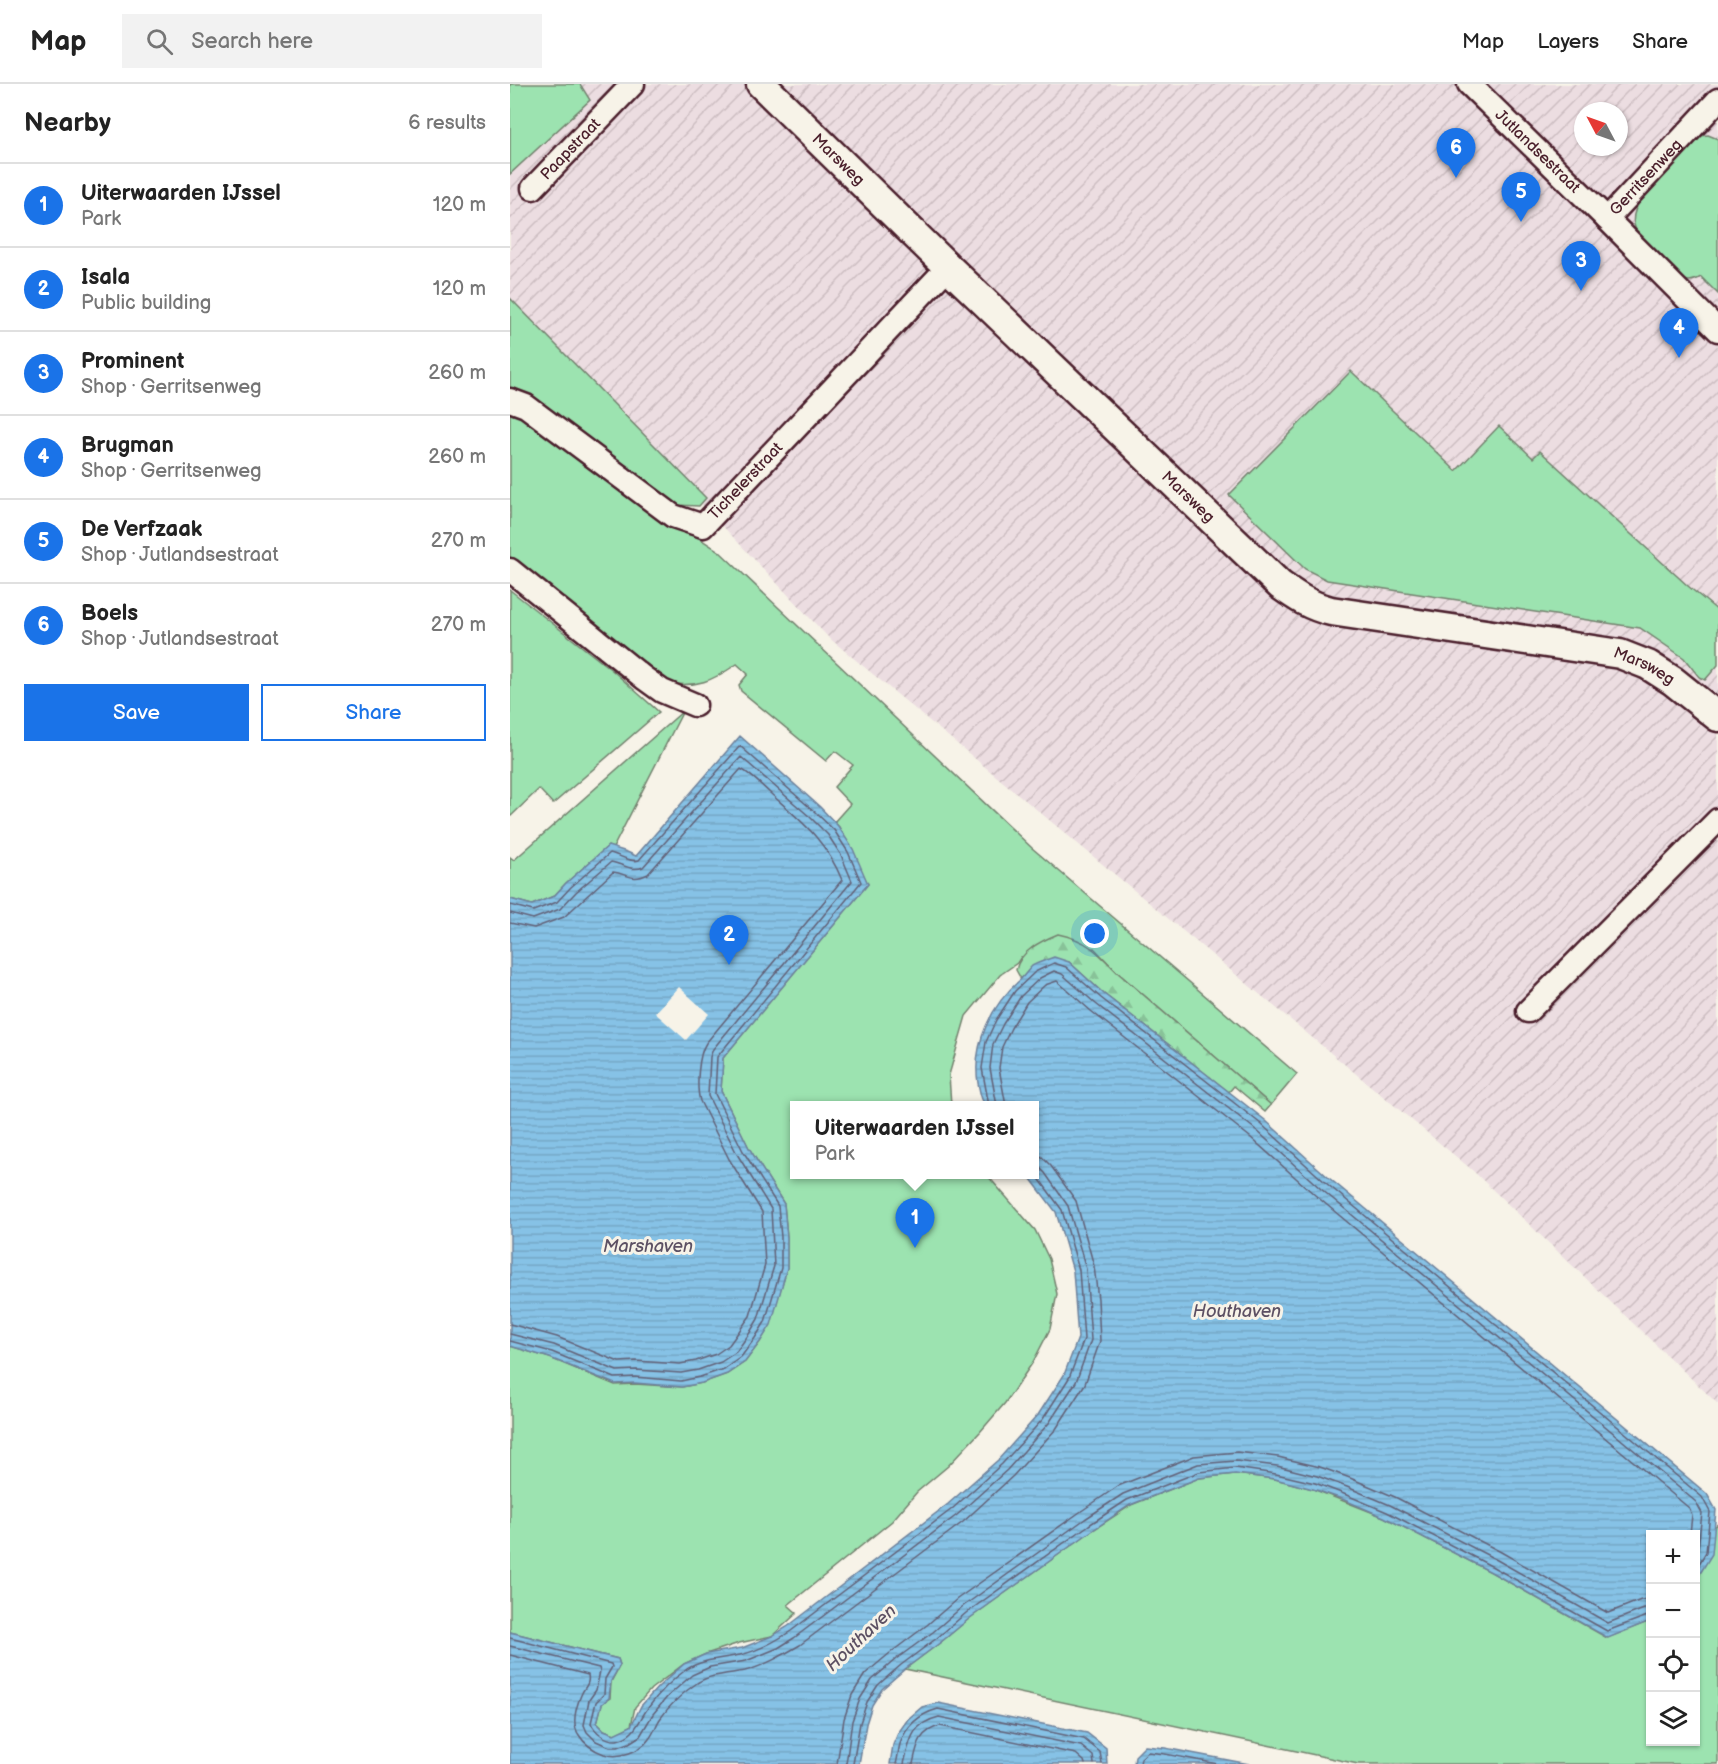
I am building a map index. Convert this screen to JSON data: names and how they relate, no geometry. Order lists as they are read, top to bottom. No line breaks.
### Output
{"streets":{"street":["Paapstraat","Jutlandsestraat","Marsweg","Gerritsenweg","Tichelerstraat"]},"crossings":[["Jutlandsestraat","Gerritsenweg"],["Marsweg","Tichelerstraat"]],"water":["Marshaven","Houthaven"],"north":"top left","page":{"header":"Map","search":"Search here","nav":["Map","Layers","Share"],"heading":["Nearby","6 results"],"pins":["6","5","3","4","2","1"],"list":[{"mark":"1","name":"Uiterwaarden IJssel","note":"Park","value":"120 m"},{"mark":"2","name":"Isala","note":"Public building","value":"120 m"},{"mark":"3","name":"Prominent","note":"Shop · Gerritsenweg","value":"260 m"},{"mark":"4","name":"Brugman","note":"Shop · Gerritsenweg","value":"260 m"},{"mark":"5","name":"De Verfzaak","note":"Shop · Jutlandsestraat","value":"270 m"},{"mark":"6","name":"Boels","note":"Shop · Jutlandsestraat","value":"270 m"}],"buttons":["Save","Share"],"popup":["Uiterwaarden IJssel","Park"],"map_buttons":["+","−"]}}
